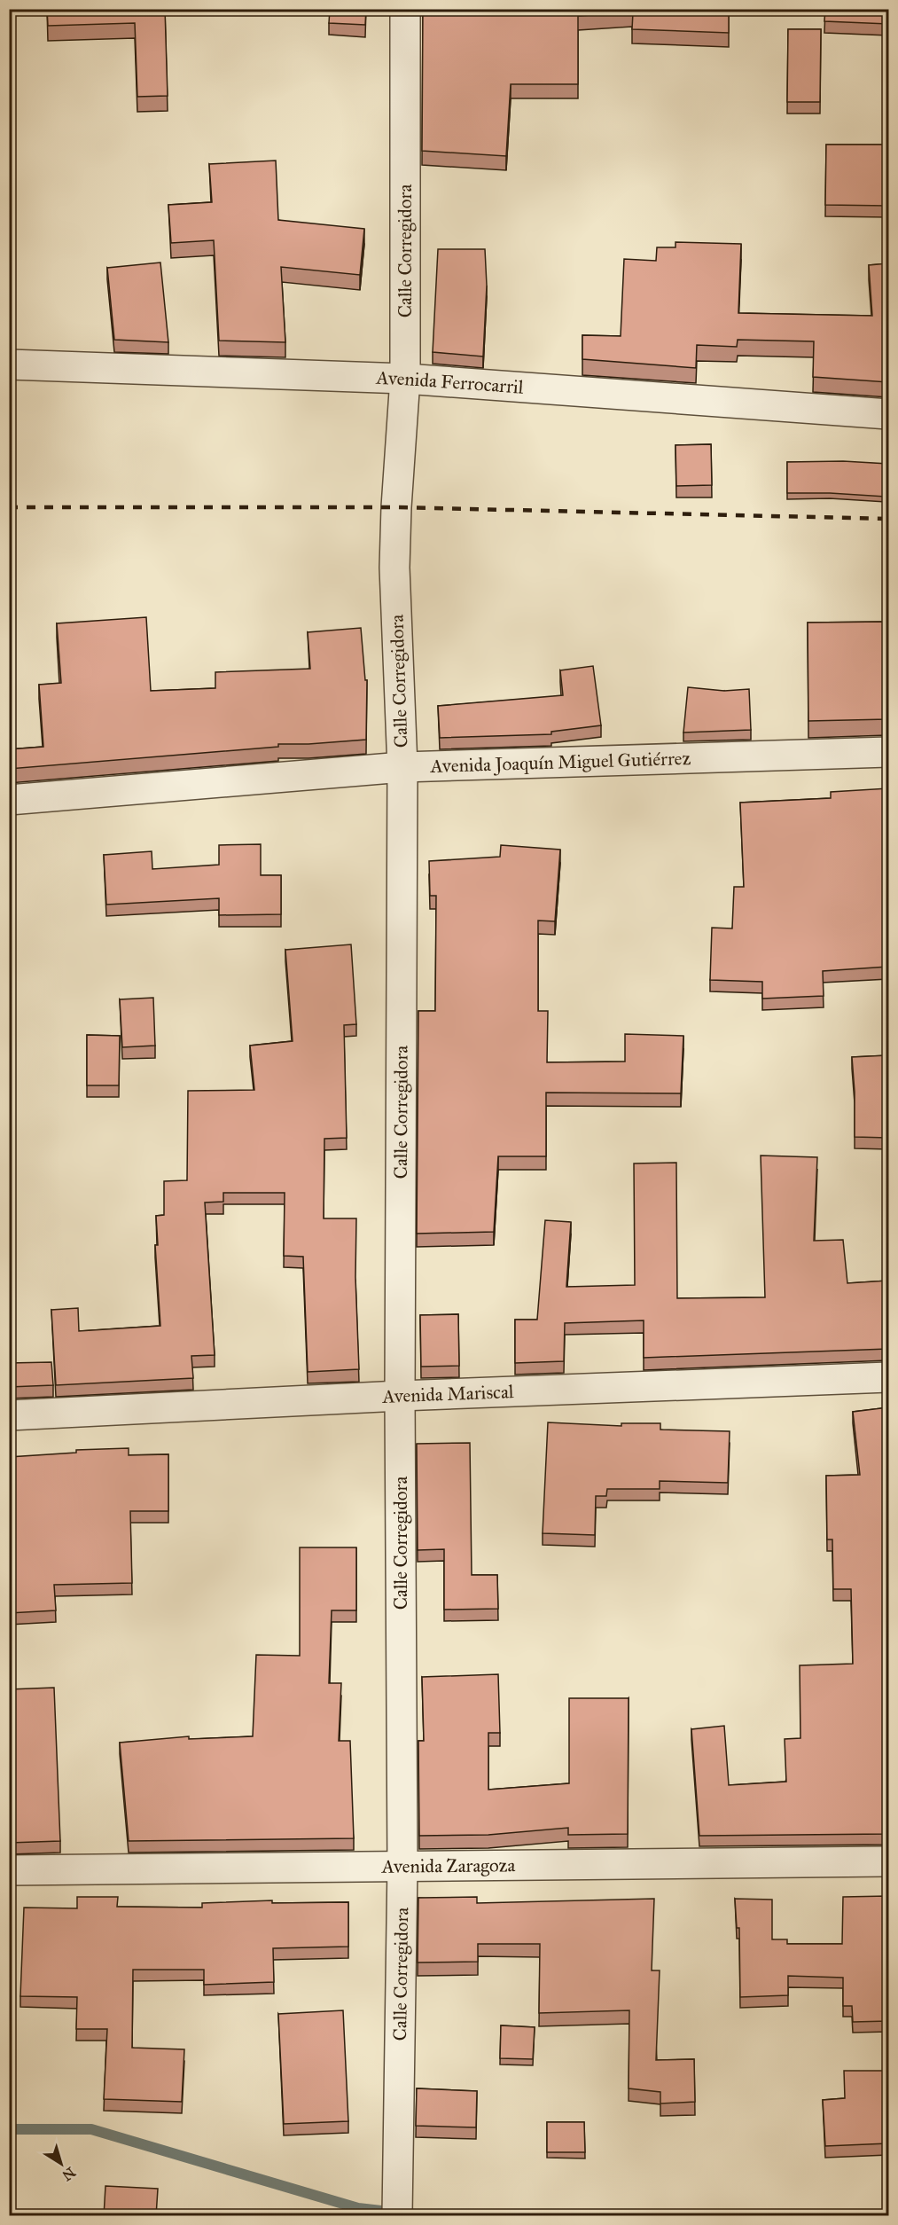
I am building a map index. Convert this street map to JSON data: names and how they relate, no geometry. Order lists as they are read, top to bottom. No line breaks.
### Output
{"streets":{"street":["Calle Corregidora","Avenida Ferrocarril","Avenida Joaquín Miguel Gutiérrez","Avenida Mariscal","Avenida Zaragoza"]},"crossings":[["Calle Corregidora","Avenida Ferrocarril"],["Calle Corregidora","Avenida Joaquín Miguel Gutiérrez"],["Calle Corregidora","Avenida Mariscal"],["Calle Corregidora","Avenida Zaragoza"]],"north":"bottom right"}
